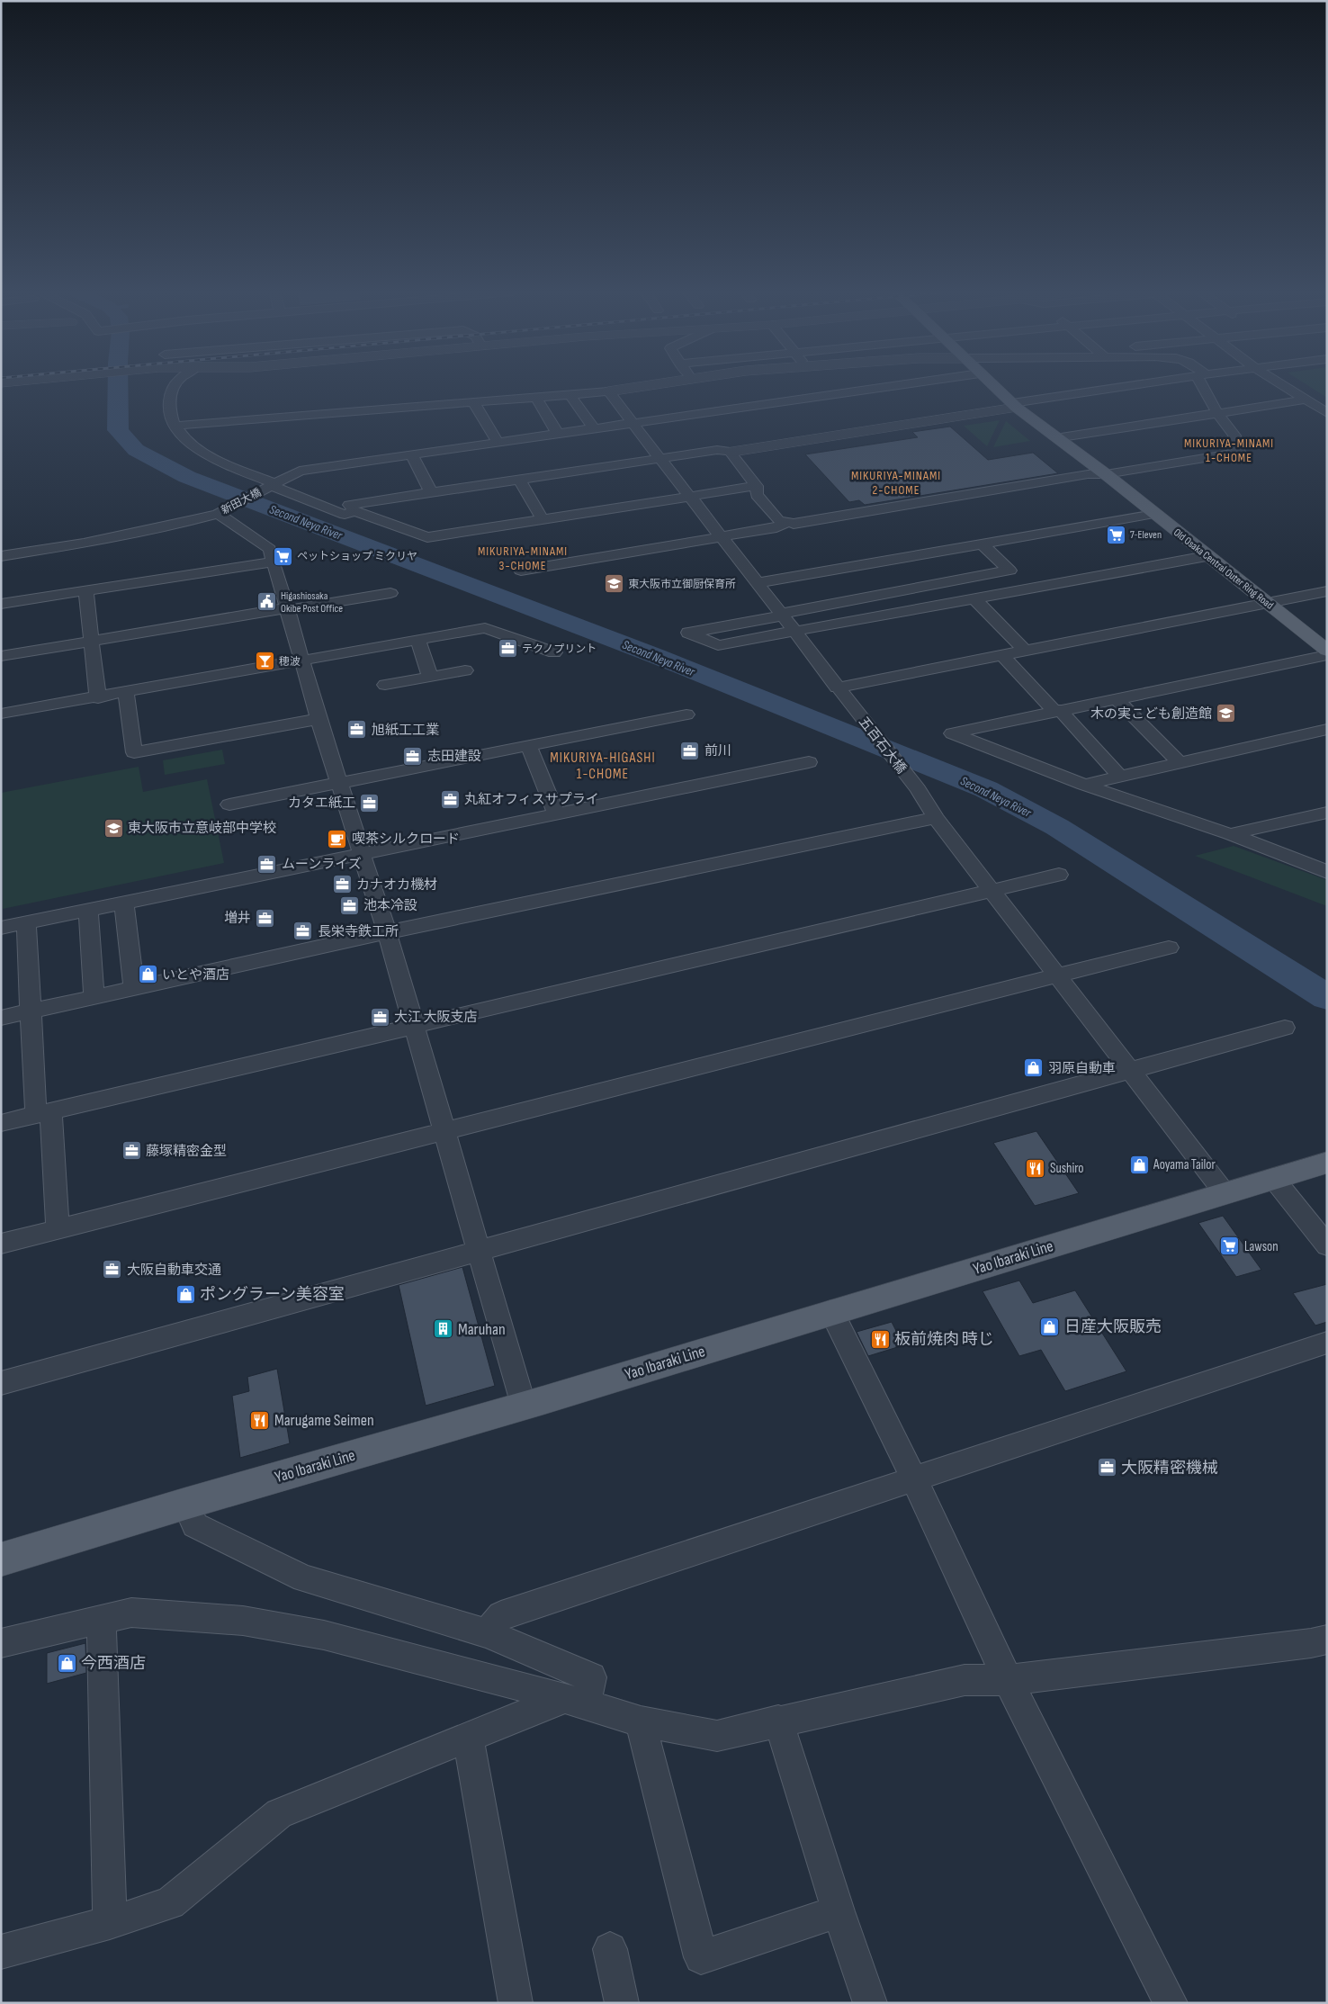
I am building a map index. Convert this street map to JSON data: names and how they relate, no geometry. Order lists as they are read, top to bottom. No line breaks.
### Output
{"streets":{"main road":["Old Osaka Central Outer Ring Road","Yao Ibaraki Line"],"street":["新田大橋","五百石大橋"]},"crossings":[["新田大橋","五百石大橋"],["五百石大橋","Yao Ibaraki Line"]],"districts":["MIKURIYA-MINAMI 1-CHOME","MIKURIYA-MINAMI 2-CHOME","MIKURIYA-MINAMI 3-CHOME","MIKURIYA-HIGASHI 1-CHOME"],"water":["Second Neya River"],"places":{"supermarket":["7-Eleven","ペットショップ ミクリヤ","Lawson"],"school or university":["東大阪市立御厨保育所","木の実こども創造館","東大阪市立意岐部中学校"],"public building":["Higashiosaka Okibe Post Office"],"office":["テクノプリント","旭紙工工業","前川","志田建設","丸紅オフィスサプライ","カタエ紙工","ムーンライズ","カナオカ機材","池本冷設","増井","長栄寺鉄工所","大江 大阪支店","藤塚精密金型","大阪自動車交通","大阪精密機械"],"bar":["穂波"],"cafe":["喫茶シルクロード"],"shop":["いとや酒店","羽原自動車","Aoyama Tailor","ポングラーン美容室","日産大阪販売","今西酒店"],"restaurant":["Sushiro","板前焼肉 時じ","Marugame Seimen"],"building":["Maruhan"]}}
